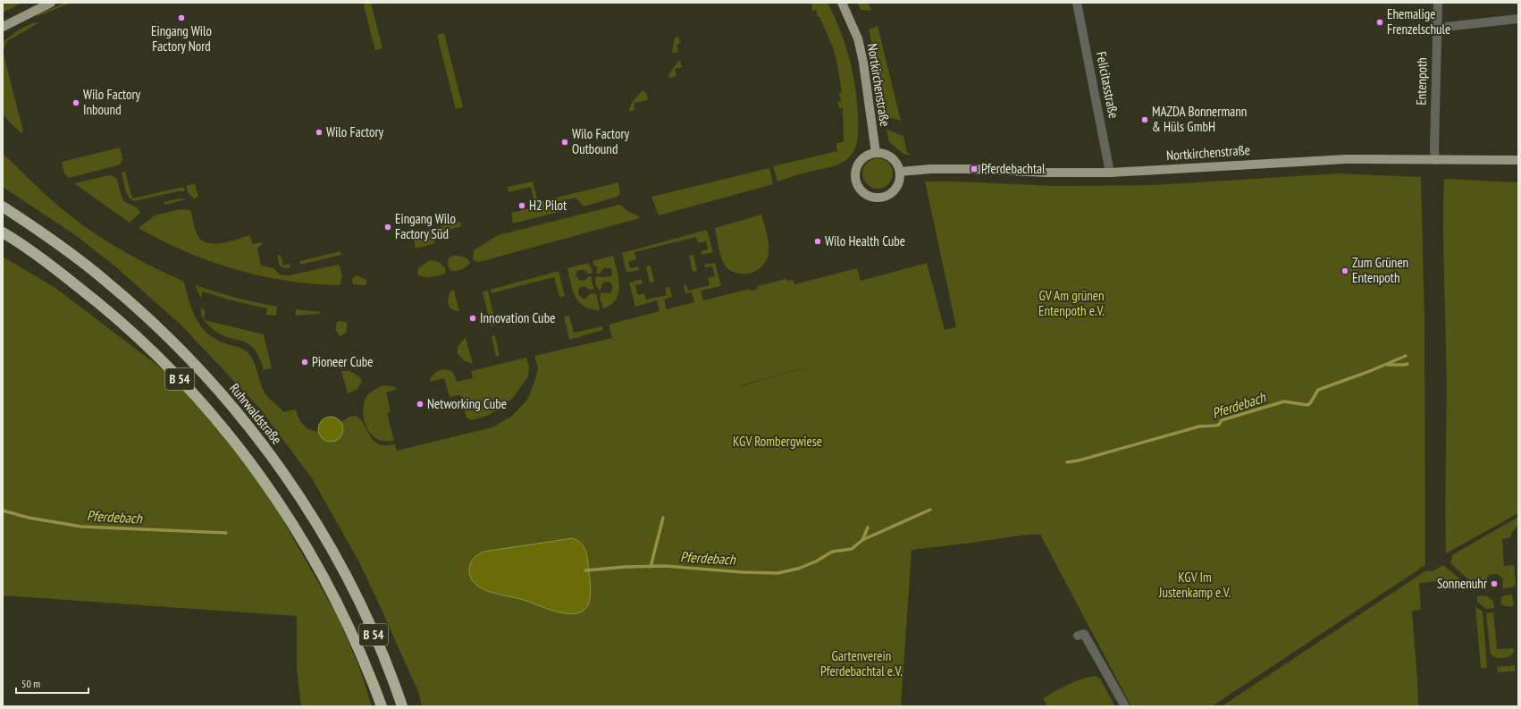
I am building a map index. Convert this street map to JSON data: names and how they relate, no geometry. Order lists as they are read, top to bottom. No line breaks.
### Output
{"streets":{"highway":["B 54","Ruhrwaldstraße"],"main road":["Nortkirchenstraße"],"street":["Entenpoth","Felicitasstraße"]},"crossings":[["Entenpoth","Nortkirchenstraße"],["Nortkirchenstraße","Felicitasstraße"]],"water":["Pferdebach"],"parks":["GV Am grünen Entenpoth e.V.","KGV Rombergwiese","KGV Im Justenkamp e.V.","Gartenverein Pferdebachtal e.V."],"places":{"other":["Eingang Wilo Factory Nord","Ehemalige Frenzelschule","Wilo Factory Inbound","MAZDA Bonnermann & Hüls GmbH","Wilo Factory","Wilo Factory Outbound","H2 Pilot","Eingang Wilo Factory Süd","Wilo Health Cube","Zum Grünen Entenpoth","Innovation Cube","Pioneer Cube","Networking Cube","Sonnenuhr"],"transit":["Pferdebachtal"]},"scale_bar":"50 m"}
